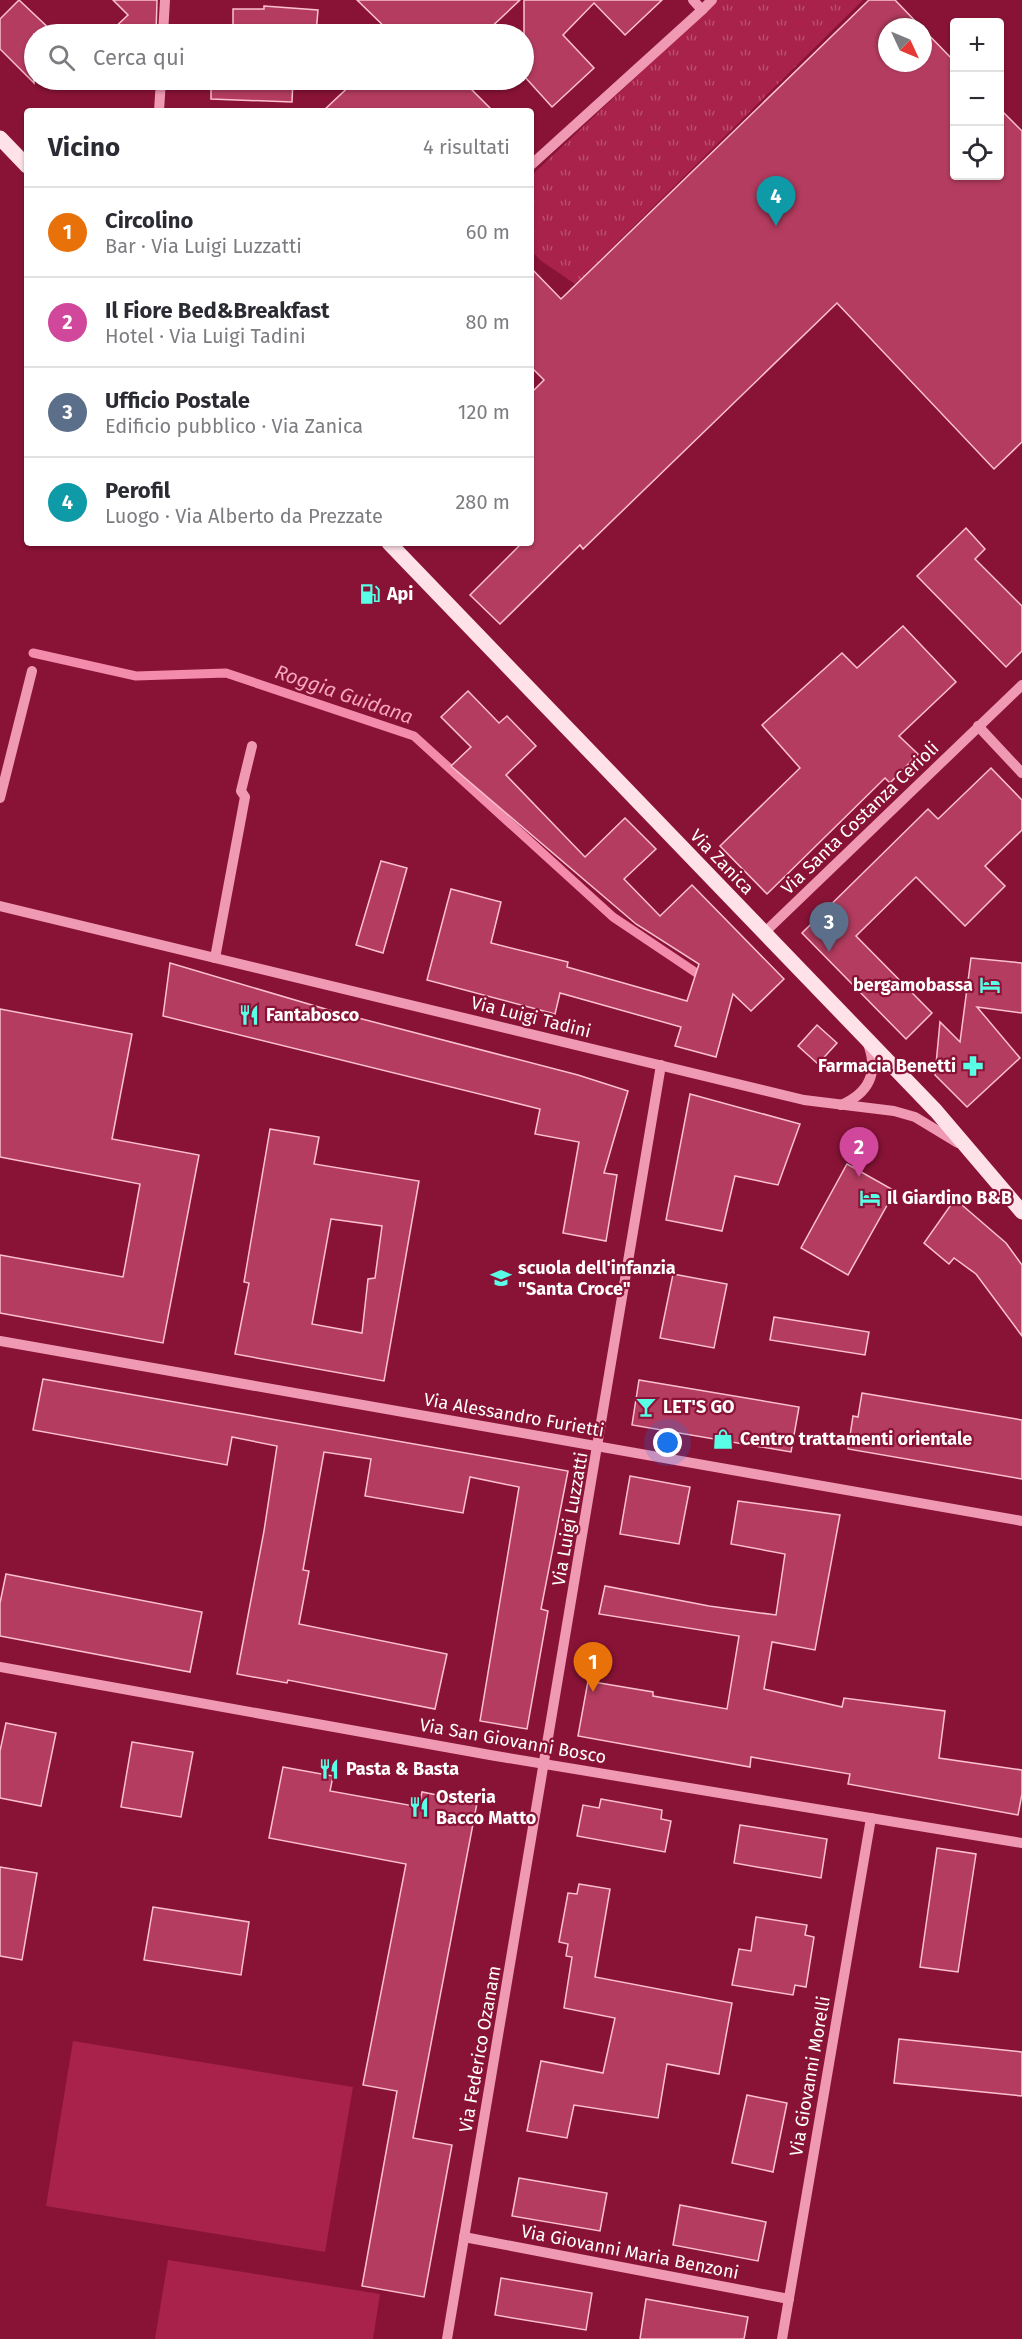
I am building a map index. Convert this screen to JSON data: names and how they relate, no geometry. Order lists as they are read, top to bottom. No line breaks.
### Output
{"streets":{"main road":["Via Zanica"],"street":["Via Santa Costanza Cerioli","Via Luigi Tadini","Via Alessandro Furietti","Via Luigi Luzzatti","Via San Giovanni Bosco","Via Federico Ozanam","Via Giovanni Morelli","Via Giovanni Maria Benzoni"]},"crossings":[["Via Santa Costanza Cerioli","Via Zanica"],["Via Zanica","Via Luigi Tadini"],["Via Luigi Tadini","Via Luigi Luzzatti"],["Via Alessandro Furietti","Via Luigi Luzzatti"],["Via Luigi Luzzatti","Via San Giovanni Bosco"],["Via Luigi Luzzatti","Via Federico Ozanam"],["Via San Giovanni Bosco","Via Federico Ozanam"],["Via San Giovanni Bosco","Via Giovanni Morelli"],["Via Federico Ozanam","Via Giovanni Maria Benzoni"],["Via Giovanni Morelli","Via Giovanni Maria Benzoni"]],"water":["Roggia Guidana"],"places":{"fuel station":["Api"],"hotel":["bergamobassa","Il Giardino B&B"],"restaurant":["Fantabosco","Pasta & Basta","Osteria Bacco Matto"],"pharmacy":["Farmacia Benetti"],"school or university":["scuola dell'infanzia \"Santa Croce\""],"bar":["LET'S GO"],"shop":["Centro trattamenti orientale"]},"north":"bottom right","page":{"map_buttons":["+","−"],"search":"Cerca qui","heading":["Vicino","4 risultati"],"pins":["4","3","2","1"],"list":[{"mark":"1","name":"Circolino","note":"Bar · Via Luigi Luzzatti","value":"60 m"},{"mark":"2","name":"Il Fiore Bed&Breakfast","note":"Hotel · Via Luigi Tadini","value":"80 m"},{"mark":"3","name":"Ufficio Postale","note":"Edificio pubblico · Via Zanica","value":"120 m"},{"mark":"4","name":"Perofil","note":"Luogo · Via Alberto da Prezzate","value":"280 m"}]}}
